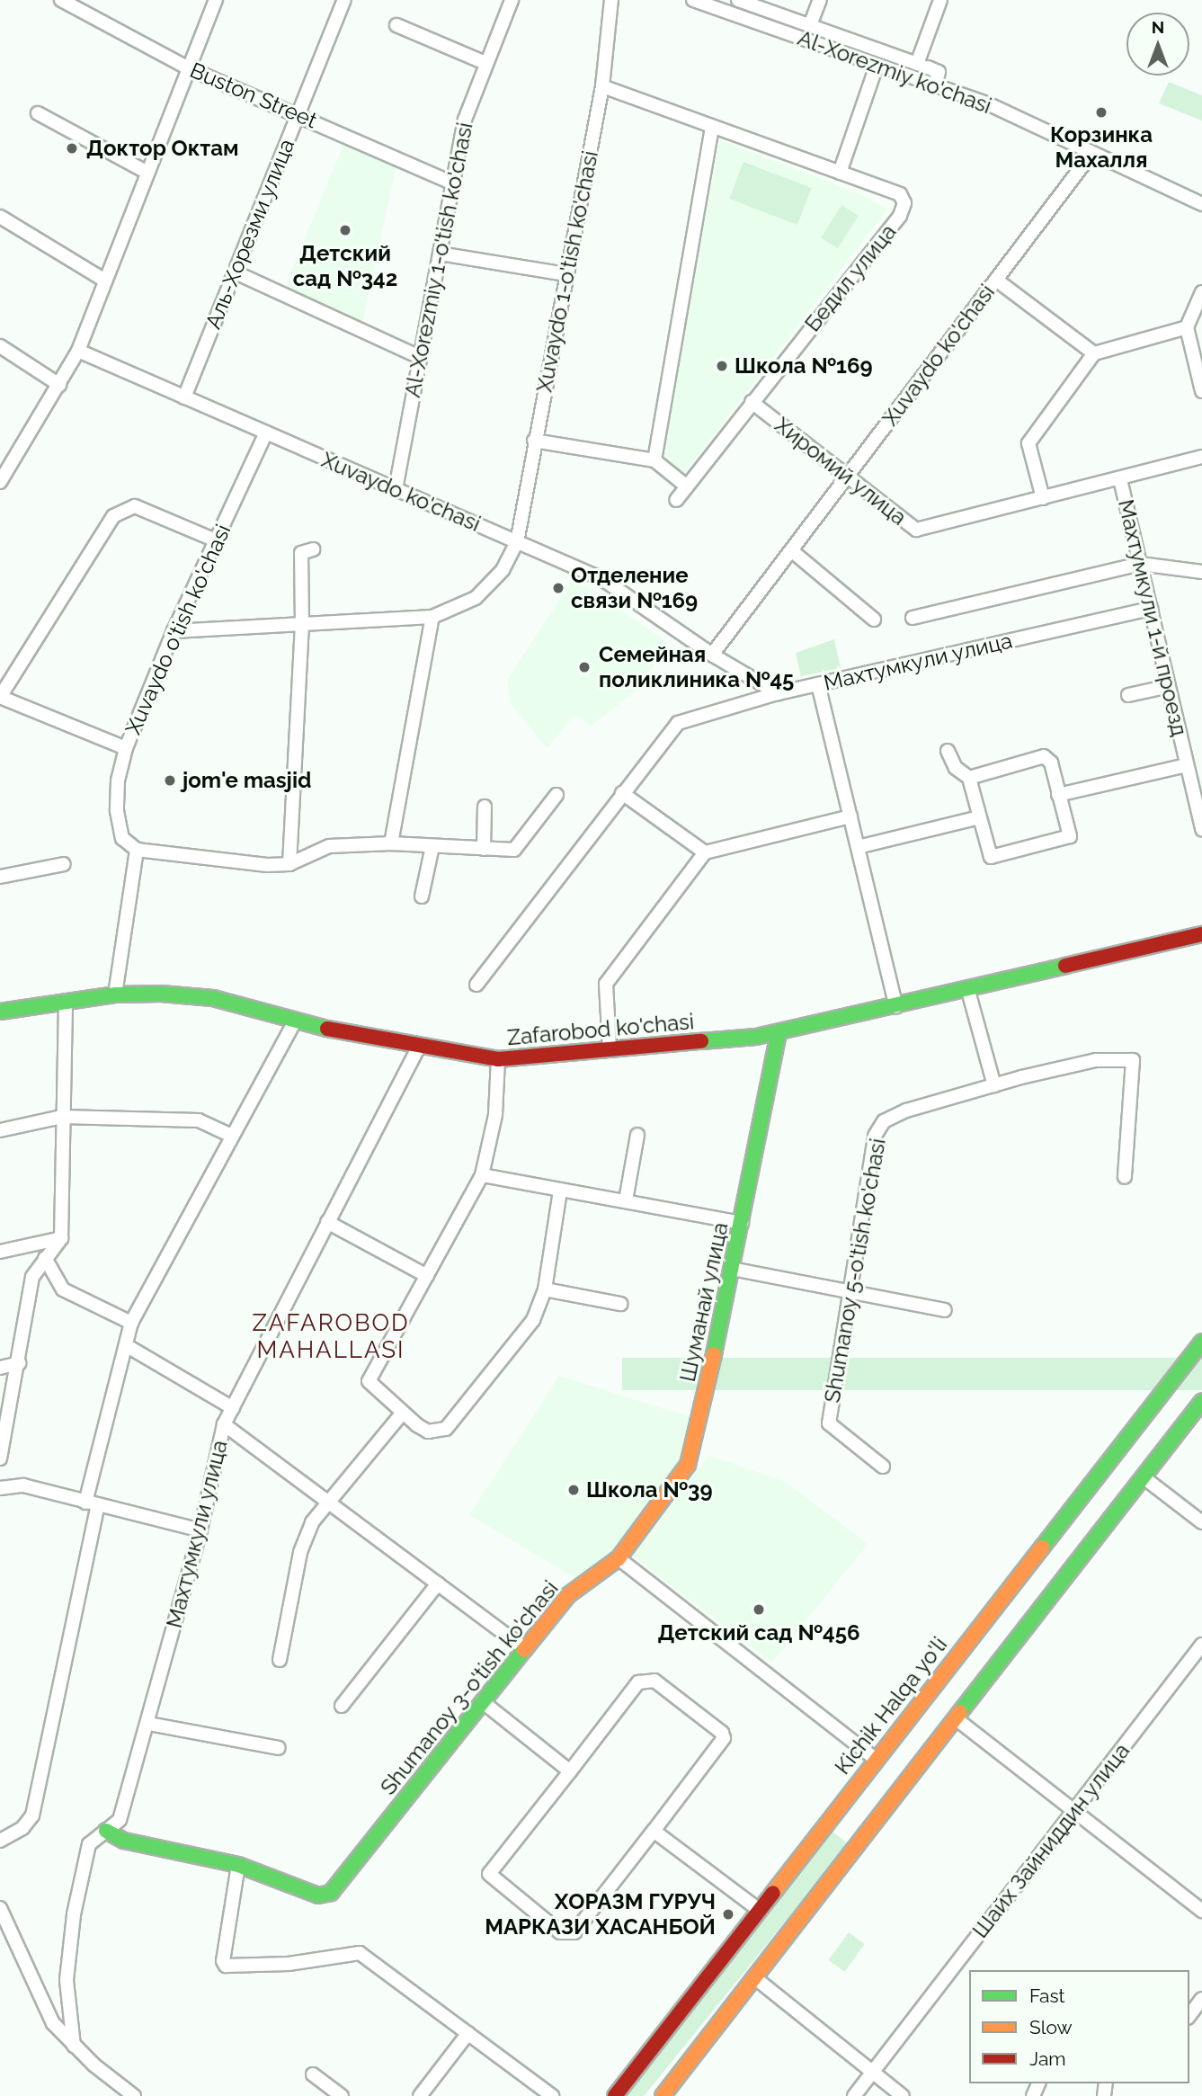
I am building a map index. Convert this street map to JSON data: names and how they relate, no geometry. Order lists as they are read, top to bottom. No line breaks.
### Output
{"streets":{"main road":["Zafarobod ko'chasi","Шуманай улица","Shumanoy 3-o'tish ko'chasi","Kichik Halqa yo'li"],"street":["Al-Xorezmiy ko'chasi","Buston Street","Аль-Хорезми улица","Al-Xorezmiy 1-o'tish ko'chasi","Xuvaydo 1-o'tish ko'chasi","Бедил улица","Xuvaydo ko'chasi","Хиромий улица","Махтумкули 1-й проезд","Xuvaydo o'tish ko'chasi","Махтумкули улица","Shumanoy 5-o'tish ko'chasi","Шайх Зайниддин улица"]},"crossings":[["Al-Xorezmiy ko'chasi","Xuvaydo ko'chasi"],["Buston Street","Аль-Хорезми улица"],["Buston Street","Al-Xorezmiy 1-o'tish ko'chasi"],["Аль-Хорезми улица","Xuvaydo ko'chasi"],["Al-Xorezmiy 1-o'tish ko'chasi","Xuvaydo ko'chasi"],["Xuvaydo 1-o'tish ko'chasi","Бедил улица"],["Xuvaydo 1-o'tish ko'chasi","Xuvaydo ko'chasi"],["Бедил улица","Хиромий улица"],["Xuvaydo ko'chasi","Хиромий улица"],["Xuvaydo ko'chasi","Xuvaydo o'tish ko'chasi"],["Xuvaydo ko'chasi","Махтумкули улица"],["Хиромий улица","Махтумкули 1-й проезд"],["Махтумкули 1-й проезд","Махтумкули улица"],["Махтумкули улица","Zafarobod ko'chasi"],["Махтумкули улица","Shumanoy 3-o'tish ko'chasi"],["Zafarobod ko'chasi","Шуманай улица"],["Шуманай улица","Shumanoy 3-o'tish ko'chasi"]],"districts":["ZAFAROBOD MAHALLASI"],"places":["Корзинка Махалля","Доктор Октам","Детский сад №342","Школа №169","Отделение связи №169","Семейная поликлиника №45","jom'e masjid","Школа №39","Детский сад №456","ХОРАЗМ ГУРУЧ МАРКАЗИ ХАСАНБОЙ"],"legend":["Fast","Slow","Jam"],"north":"top"}
